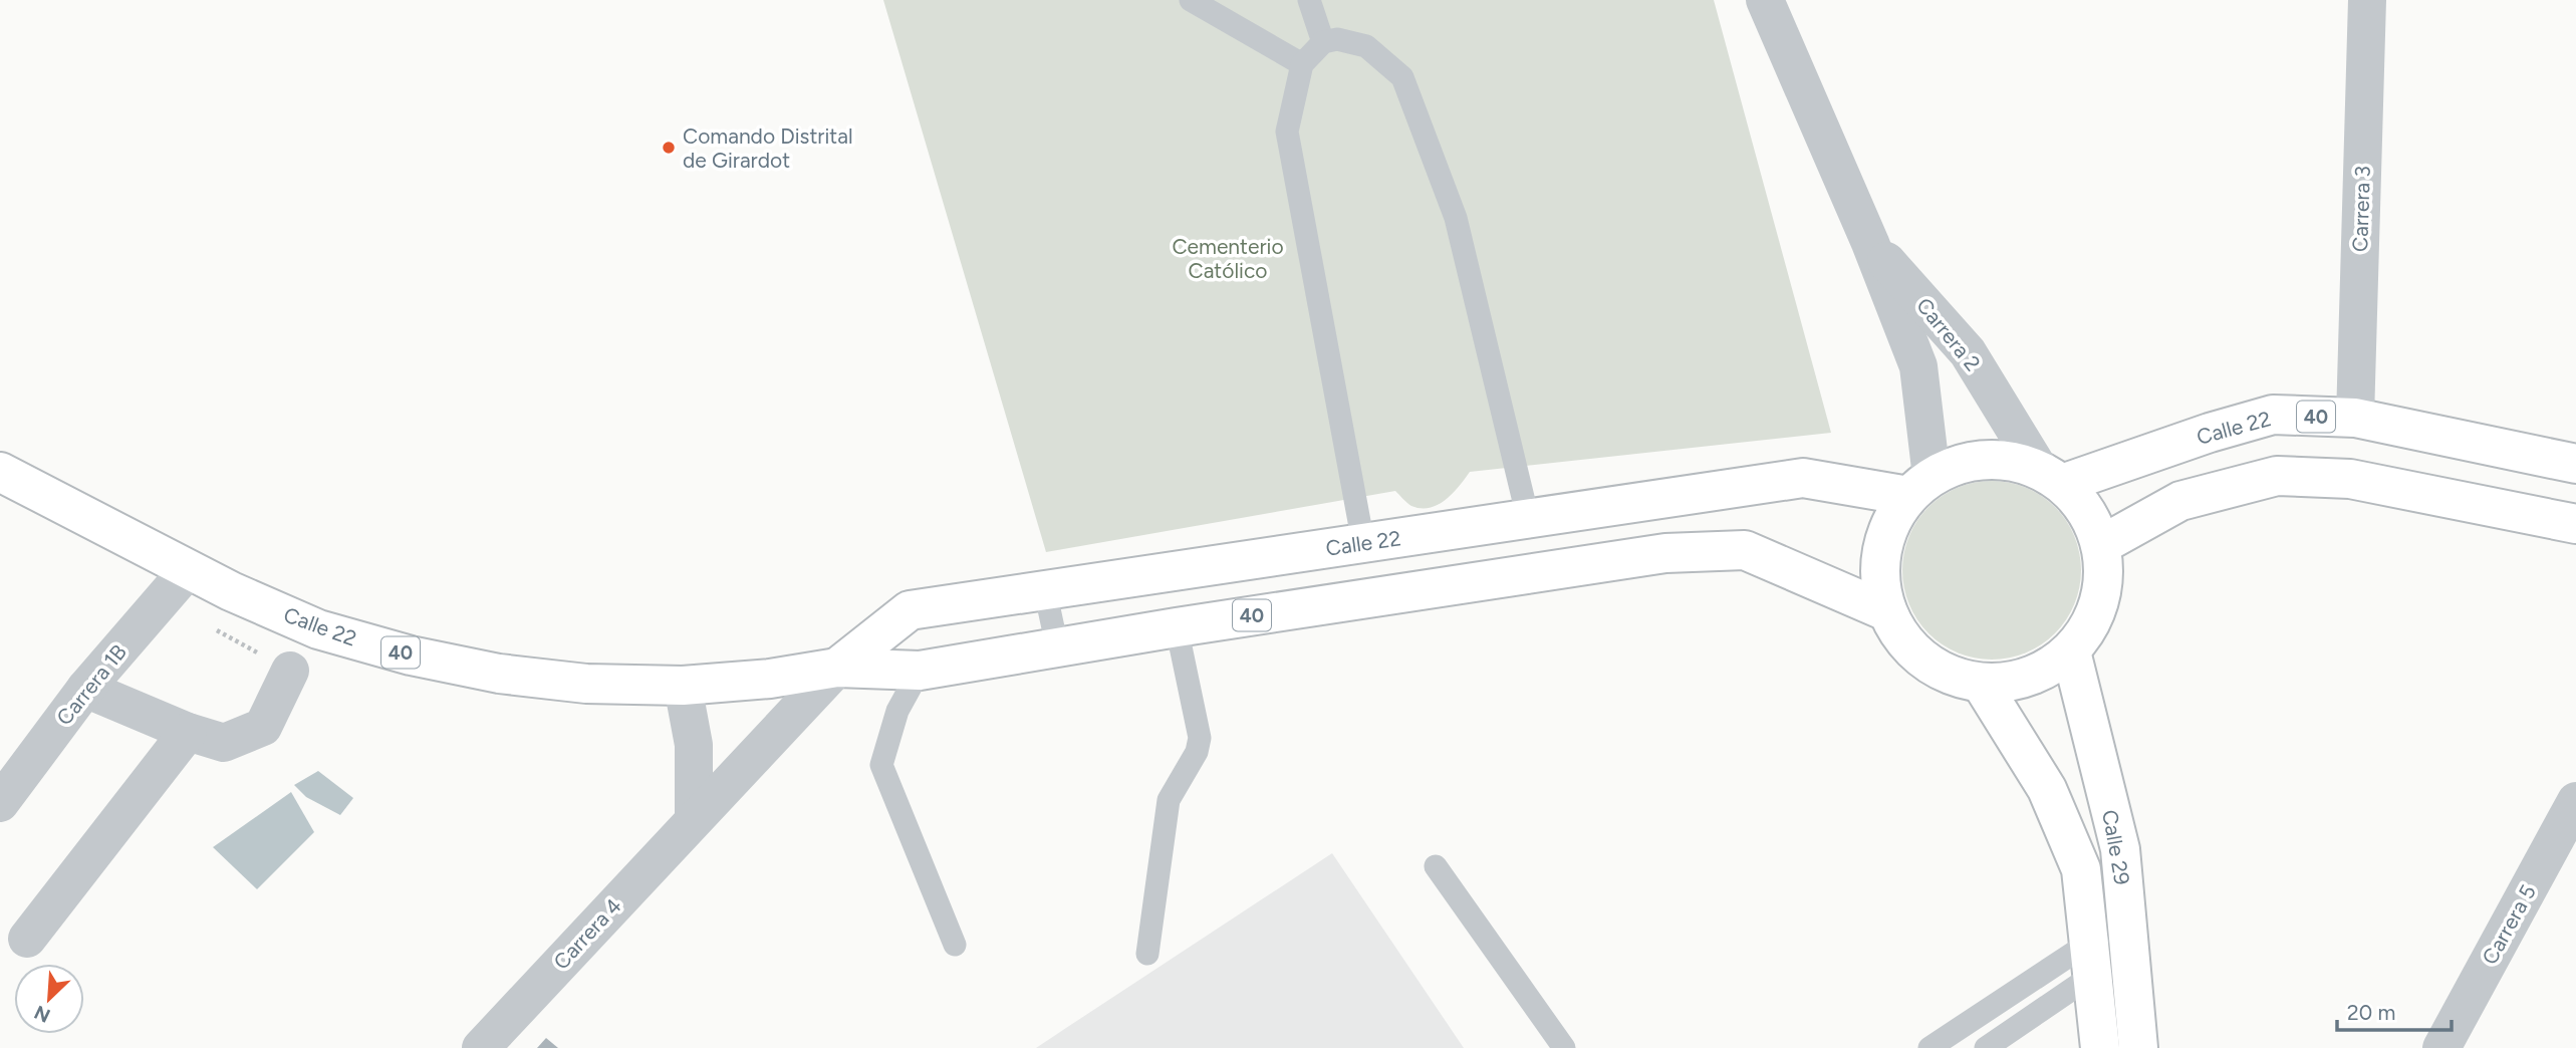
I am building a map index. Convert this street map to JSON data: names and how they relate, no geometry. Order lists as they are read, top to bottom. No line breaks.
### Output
{"streets":{"main road":["40","Calle 22","Calle 29"],"street":["Carrera 3","Carrera 2","Carrera 1B","Carrera 5","Carrera 4"]},"crossings":[["Carrera 3","Calle 22"],["Carrera 2","Calle 22"],["Carrera 2","Calle 29"],["Calle 22","Carrera 1B"],["Calle 22","Calle 29"],["Calle 22","Carrera 4"]],"parks":["Cementerio Católico"],"places":["Comando Distrital de Girardot"],"scale_bar":"20 m","north":"bottom left"}
